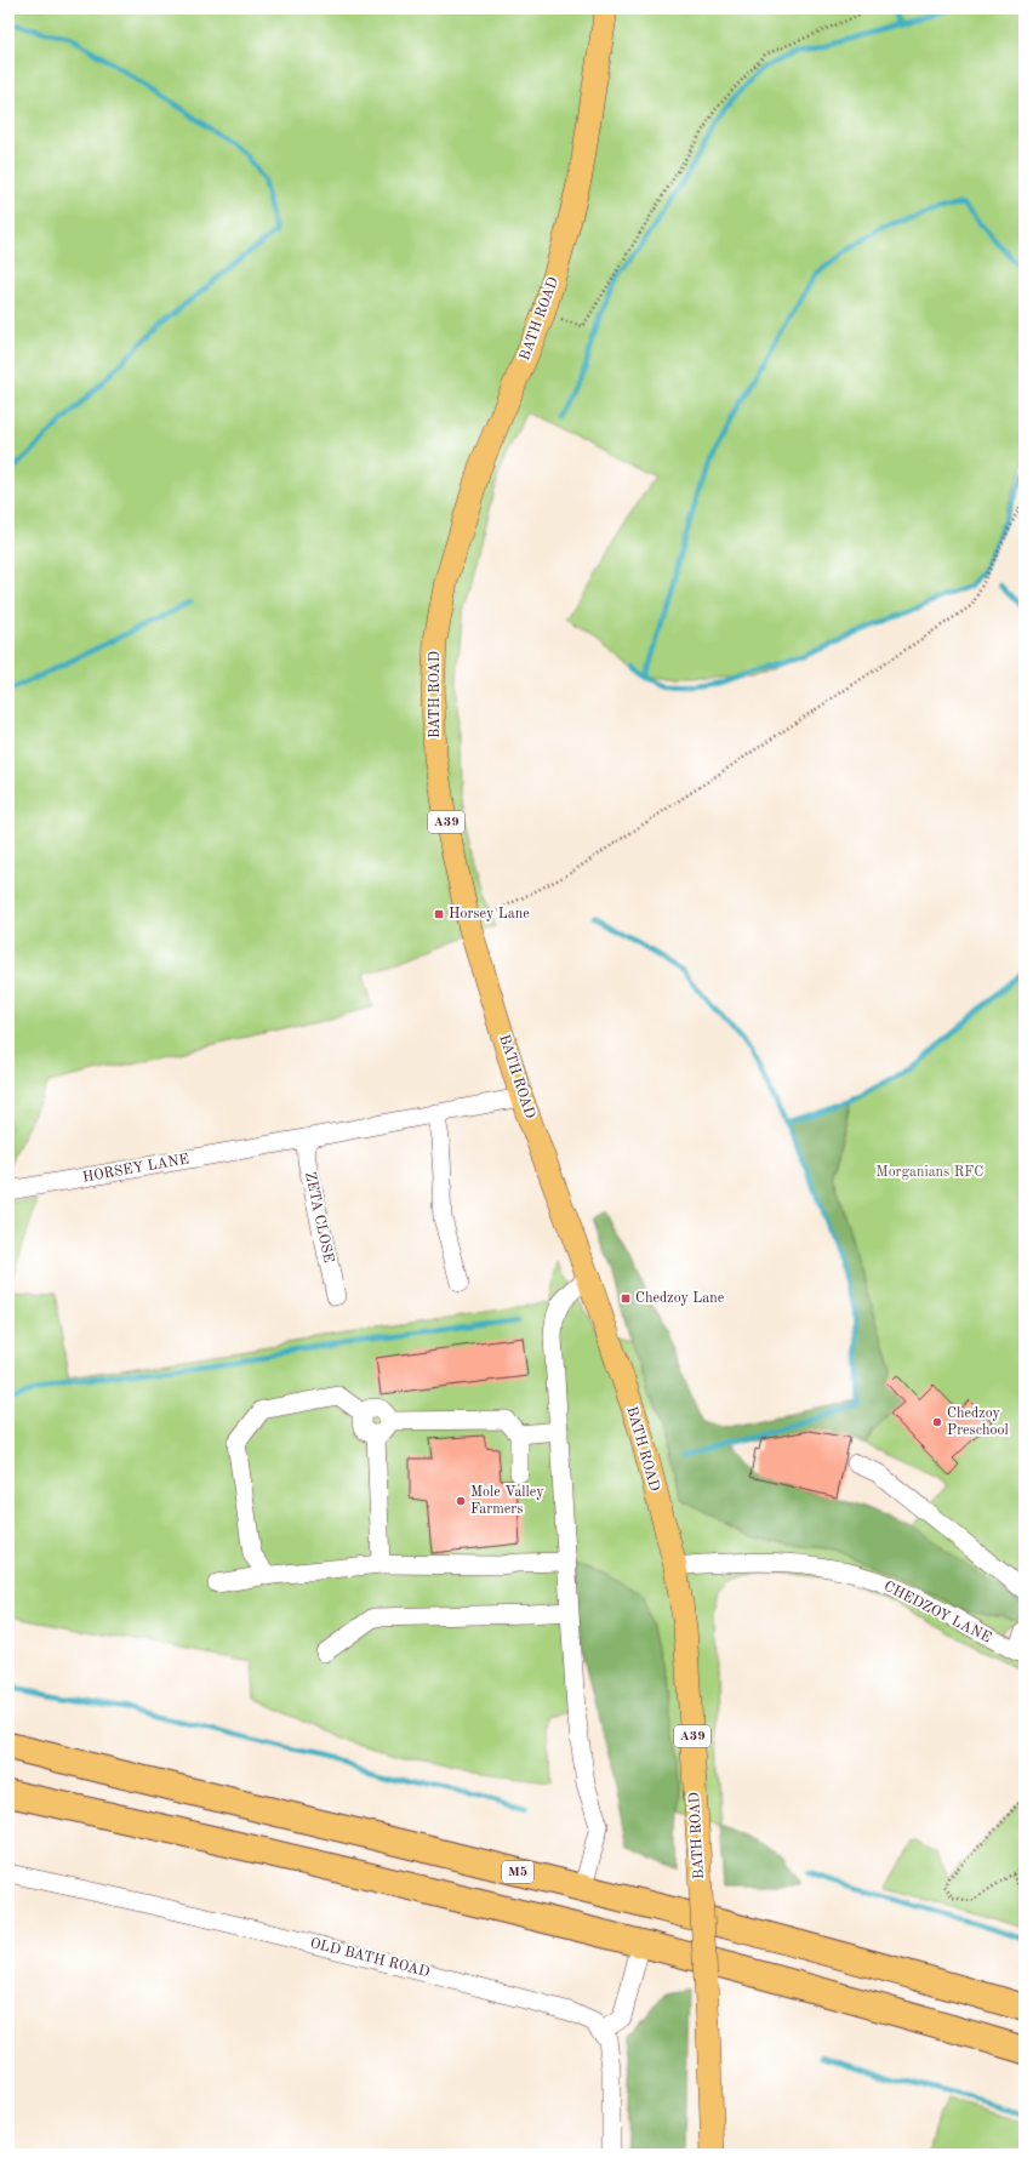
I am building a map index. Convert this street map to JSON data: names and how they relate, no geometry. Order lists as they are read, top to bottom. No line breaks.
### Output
{"streets":{"highway":["M5"],"main road":["BATH ROAD","A39"],"street":["HORSEY LANE","ZETA CLOSE","CHEDZOY LANE","OLD BATH ROAD"]},"crossings":[["BATH ROAD","HORSEY LANE"],["BATH ROAD","CHEDZOY LANE"],["HORSEY LANE","ZETA CLOSE"]],"parks":["Morganians RFC"],"places":{"transit":["Horsey Lane","Chedzoy Lane"],"other":["Chedzoy Preschool","Mole Valley Farmers"]}}
